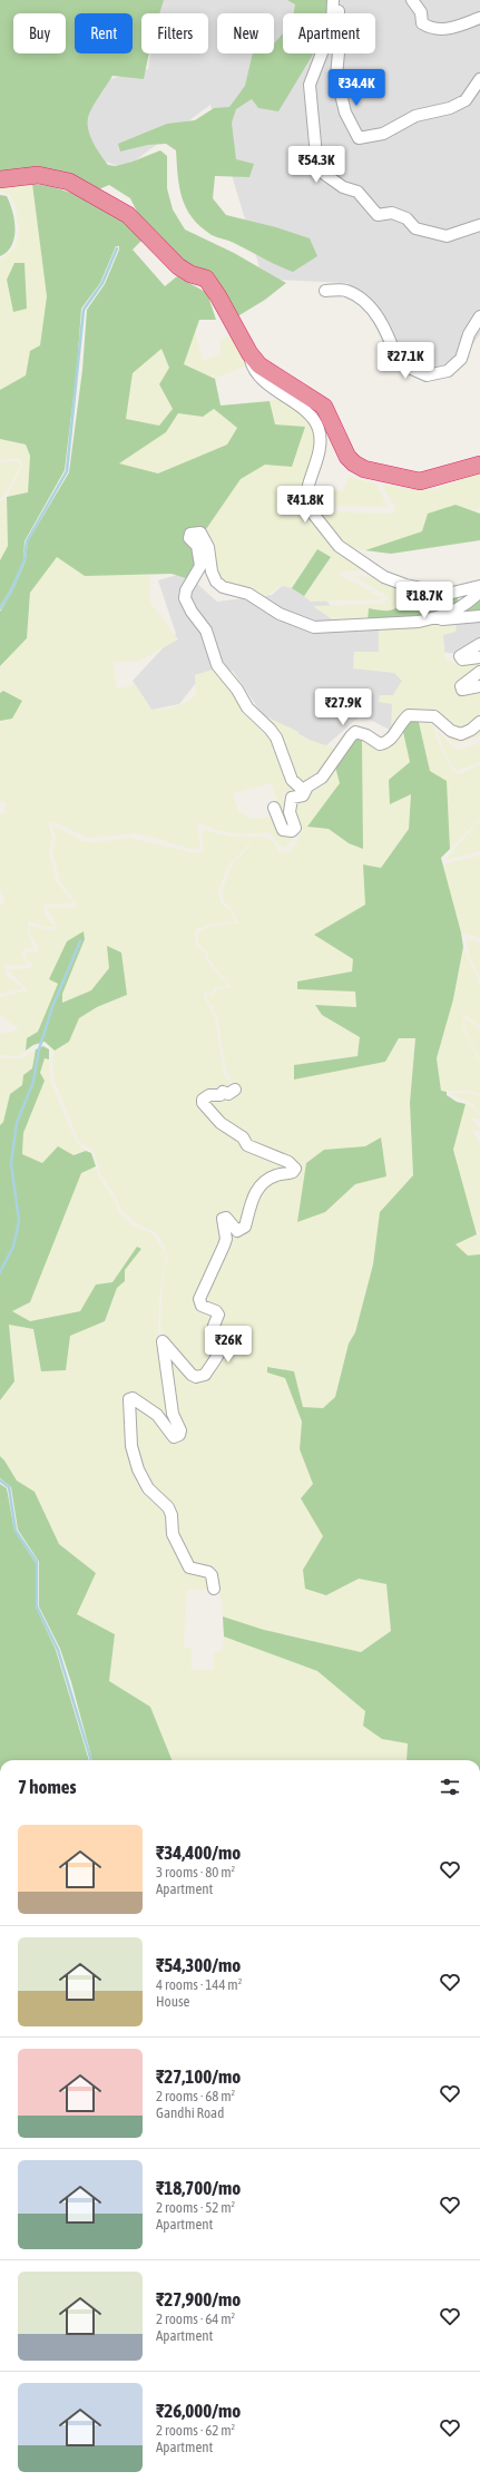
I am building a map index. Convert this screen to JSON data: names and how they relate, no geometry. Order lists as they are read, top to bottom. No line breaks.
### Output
{"page":{"chip":["Buy","Rent","Filters","New","Apartment"],"price":["₹34.4K","₹54.3K","₹27.1K","₹41.8K","₹18.7K","₹27.9K","₹26K"],"heading":"7 homes","list":[{"name":"₹34,400/mo","note":"3 rooms · 80 m² · Apartment"},{"name":"₹54,300/mo","note":"4 rooms · 144 m² · House"},{"name":"₹27,100/mo","note":"2 rooms · 68 m² · Gandhi Road"},{"name":"₹18,700/mo","note":"2 rooms · 52 m² · Apartment"},{"name":"₹27,900/mo","note":"2 rooms · 64 m² · Apartment"},{"name":"₹26,000/mo","note":"2 rooms · 62 m² · Apartment"}]}}
